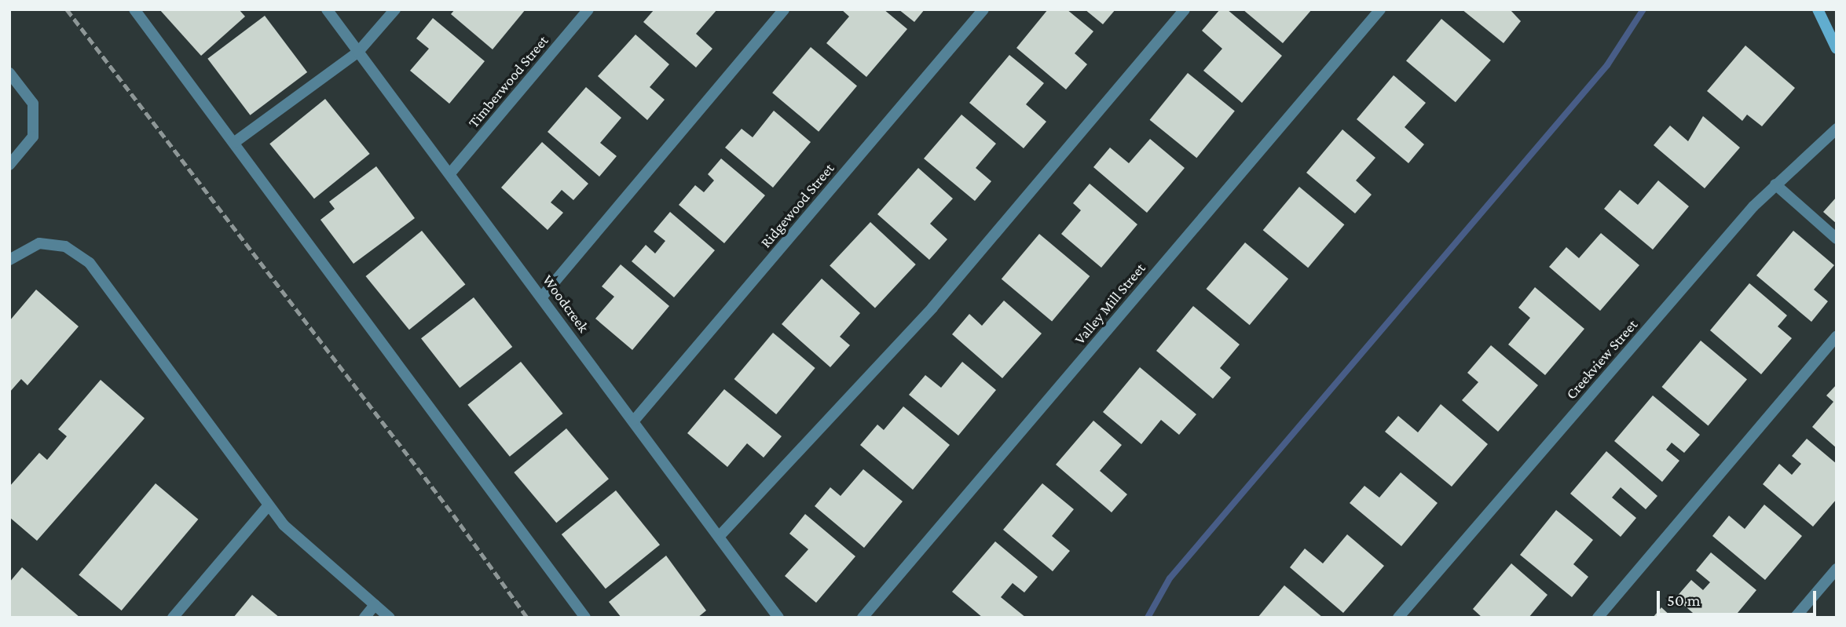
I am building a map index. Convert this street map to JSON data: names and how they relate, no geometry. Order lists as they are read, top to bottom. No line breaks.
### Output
{"streets":{"street":["Timberwood Street","Ridgewood Street","Woodcreek","Valley Mill Street","Creekview Street"]},"crossings":[["Timberwood Street","Woodcreek"],["Ridgewood Street","Woodcreek"]],"scale_bar":"50 m"}
